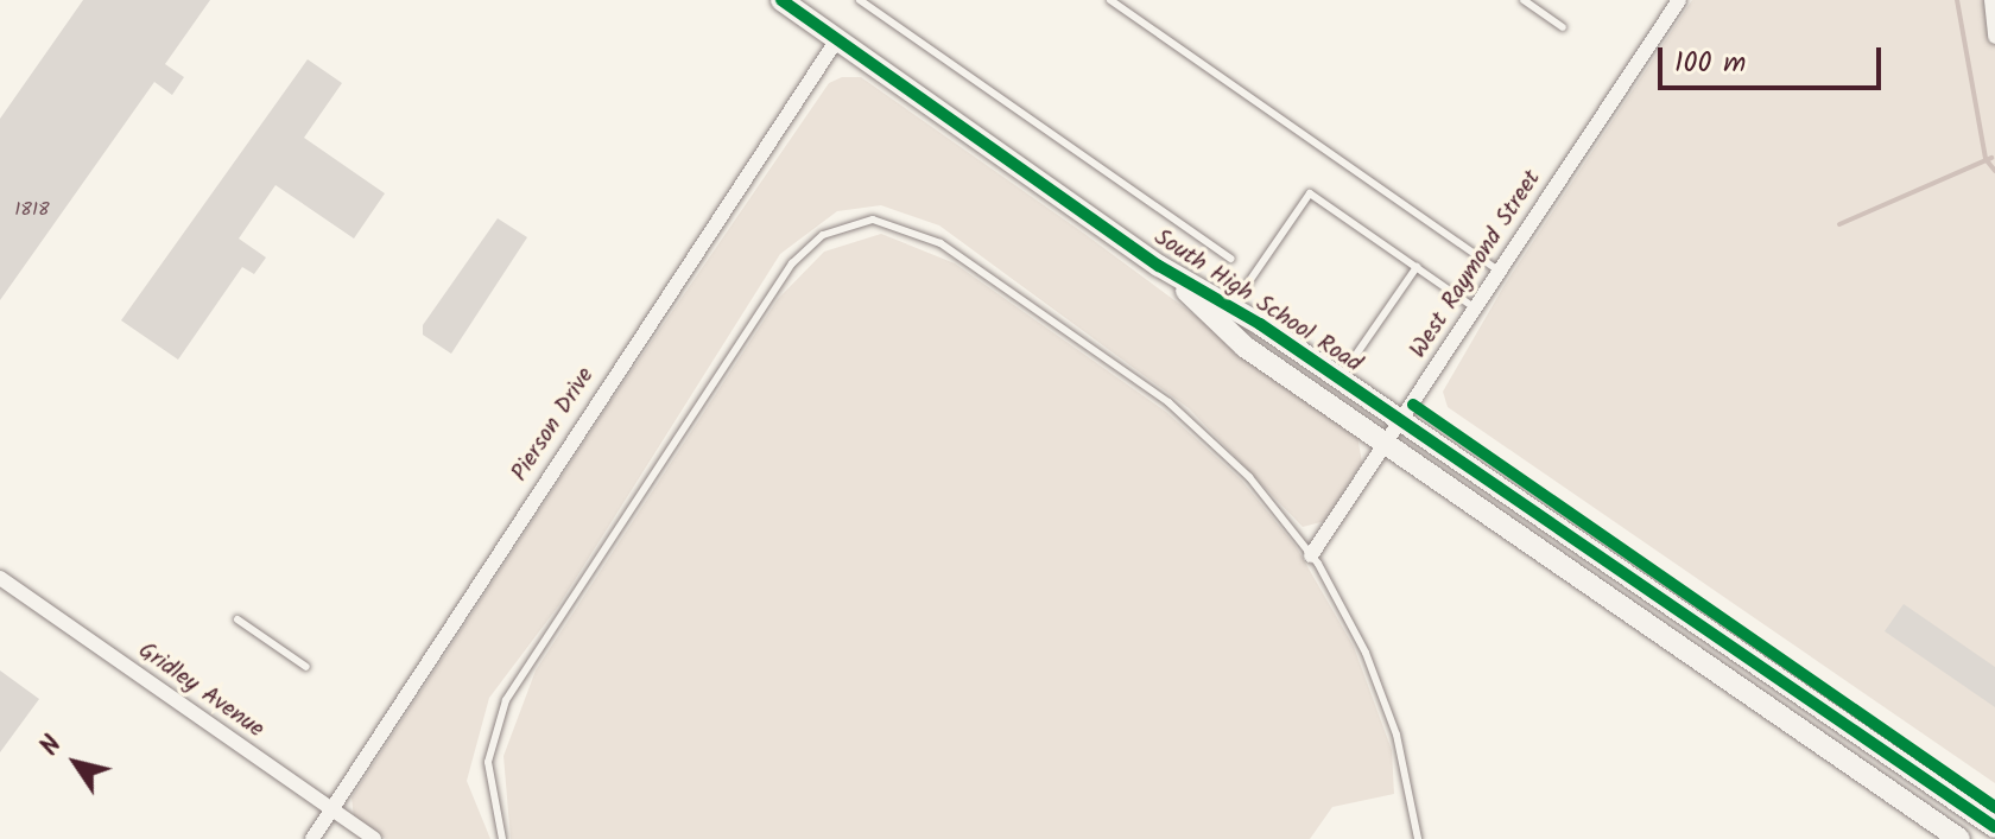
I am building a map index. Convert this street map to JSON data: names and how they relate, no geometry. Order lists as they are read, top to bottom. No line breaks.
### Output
{"streets":{"street":["West Raymond Street","South High School Road","Pierson Drive","Gridley Avenue"]},"crossings":[["West Raymond Street","South High School Road"],["South High School Road","Pierson Drive"],["Pierson Drive","Gridley Avenue"]],"house_numbers":["1818"],"scale_bar":"100 m","north":"top left"}
